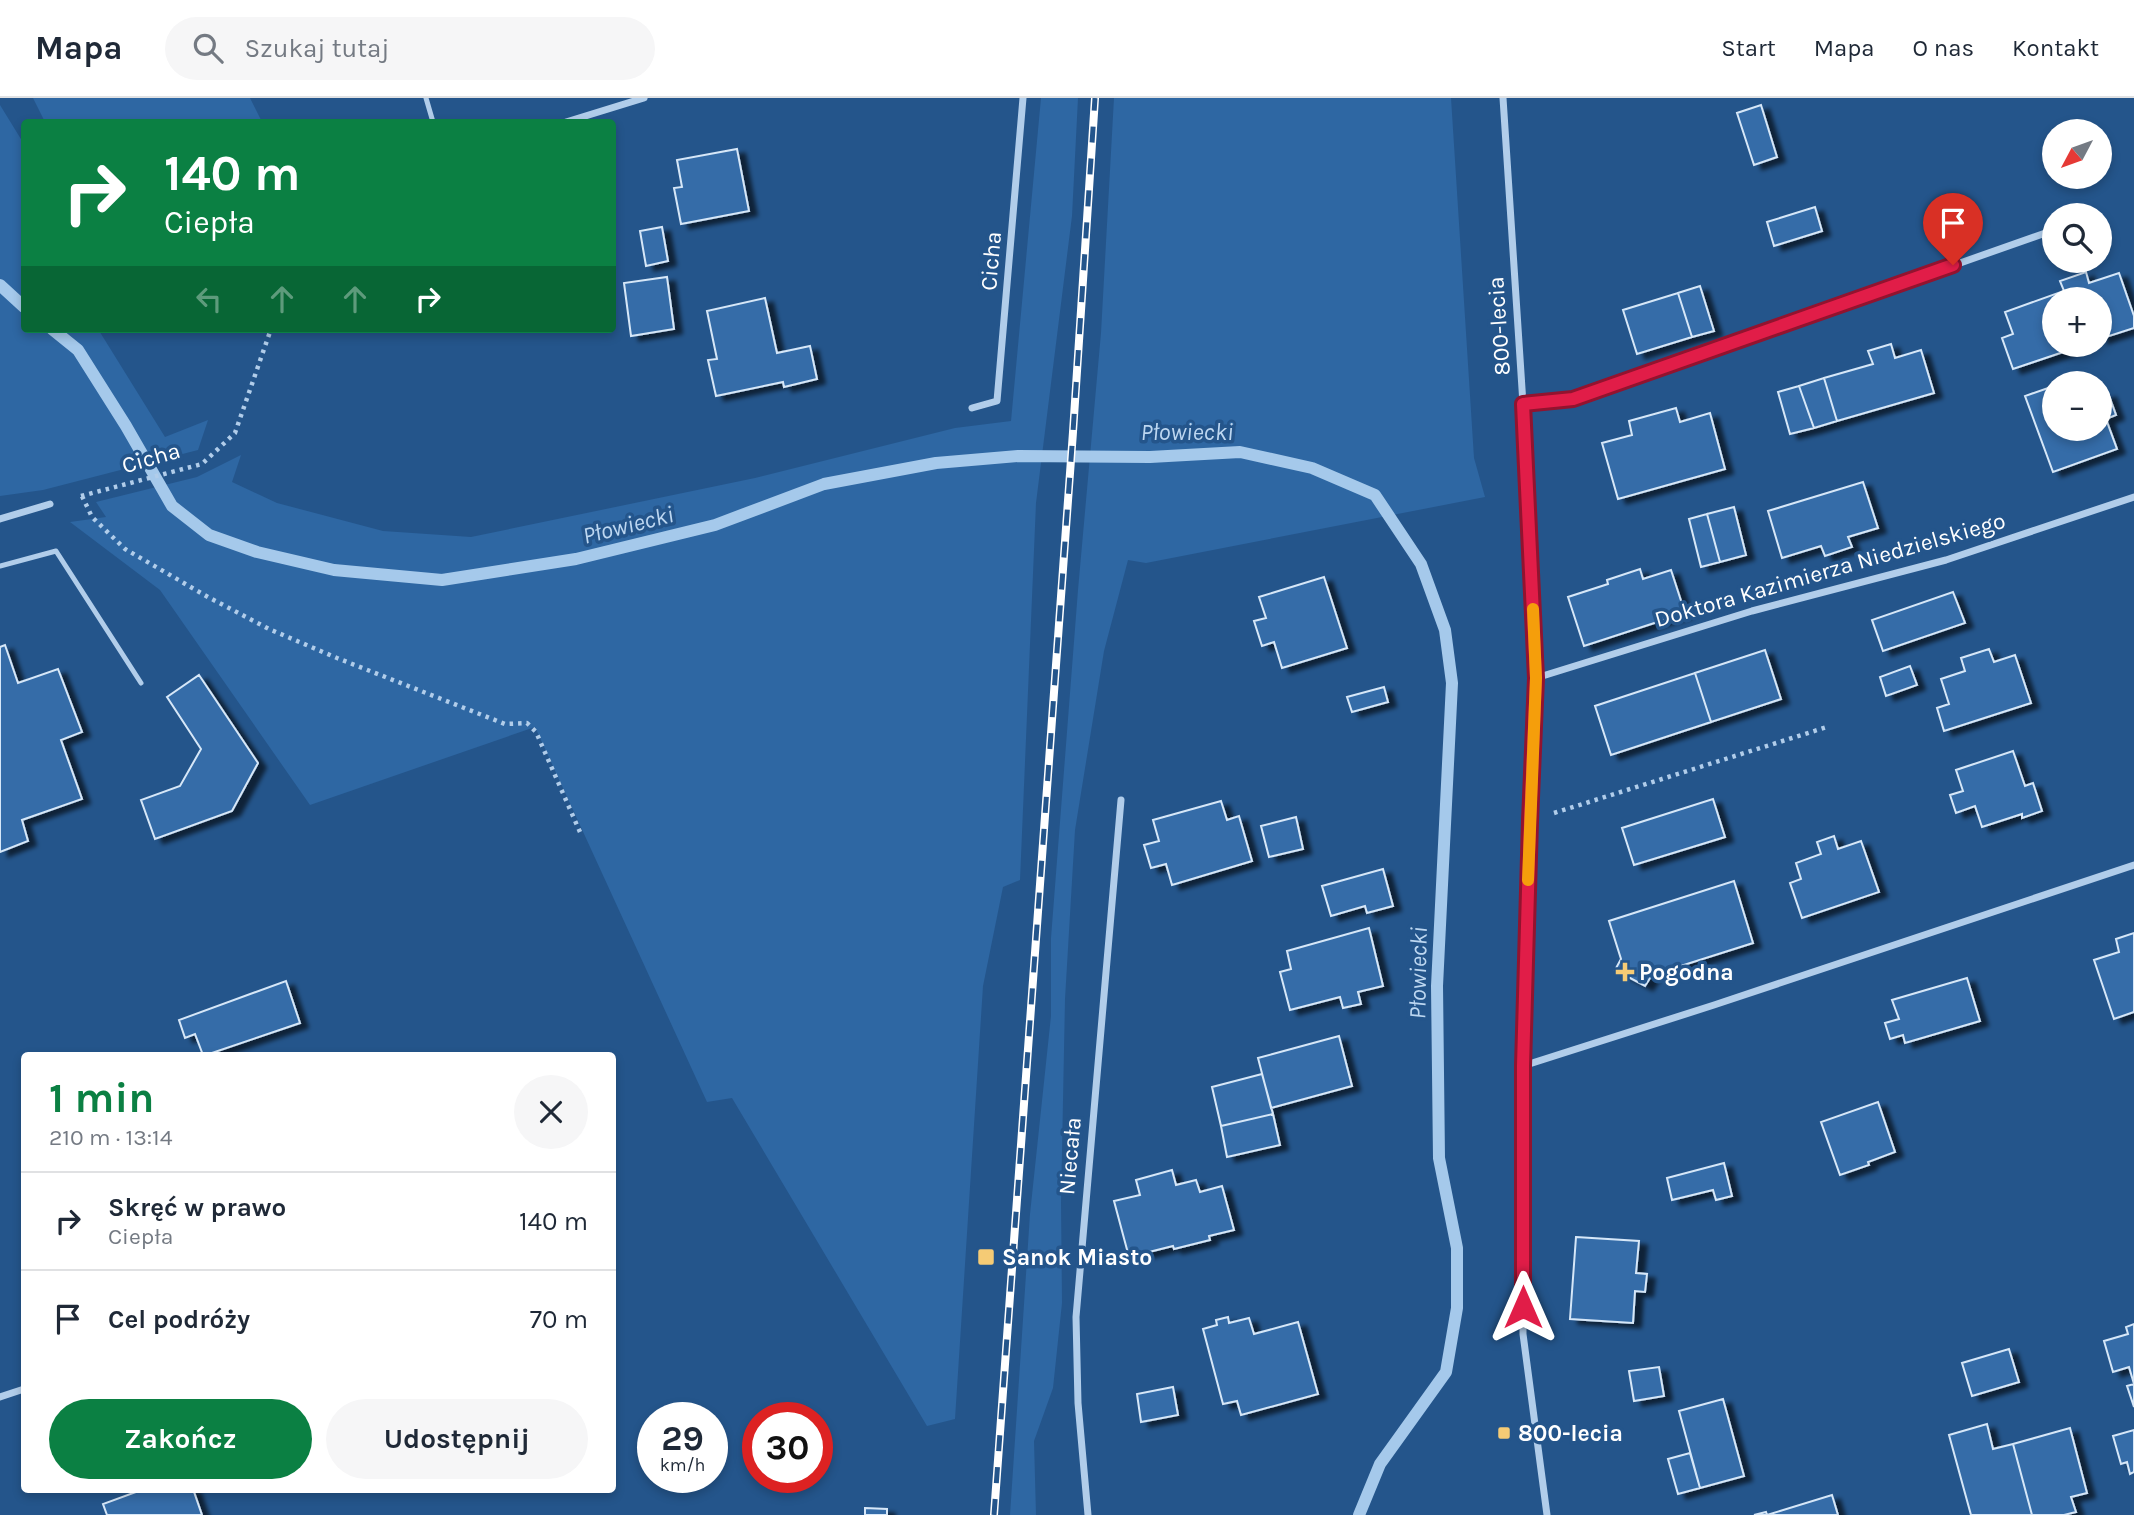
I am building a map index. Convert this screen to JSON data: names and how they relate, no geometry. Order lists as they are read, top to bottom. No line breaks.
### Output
{"streets":{"street":["Cicha","800-lecia","Doktora Kazimierza Niedzielskiego","Niecała"]},"crossings":[["800-lecia","Doktora Kazimierza Niedzielskiego"]],"water":["Płowiecki"],"places":{"health":["Pogodna"],"transit":["Sanok Miasto","800-lecia"]},"north":"bottom left","page":{"header":"Mapa","search":"Szukaj tutaj","nav":["Start","Mapa","O nas","Kontakt"],"map_buttons":["+","−"],"turn":["140 m","Ciepła"],"heading":["1 min","210 m · 13:14"],"list":[{"name":"Skręć w prawo","note":"Ciepła","value":"140 m"},{"name":"Cel podróży","value":"70 m"}],"buttons":["Zakończ","Udostępnij"],"speed":"29 km/h","limit":"30"}}
